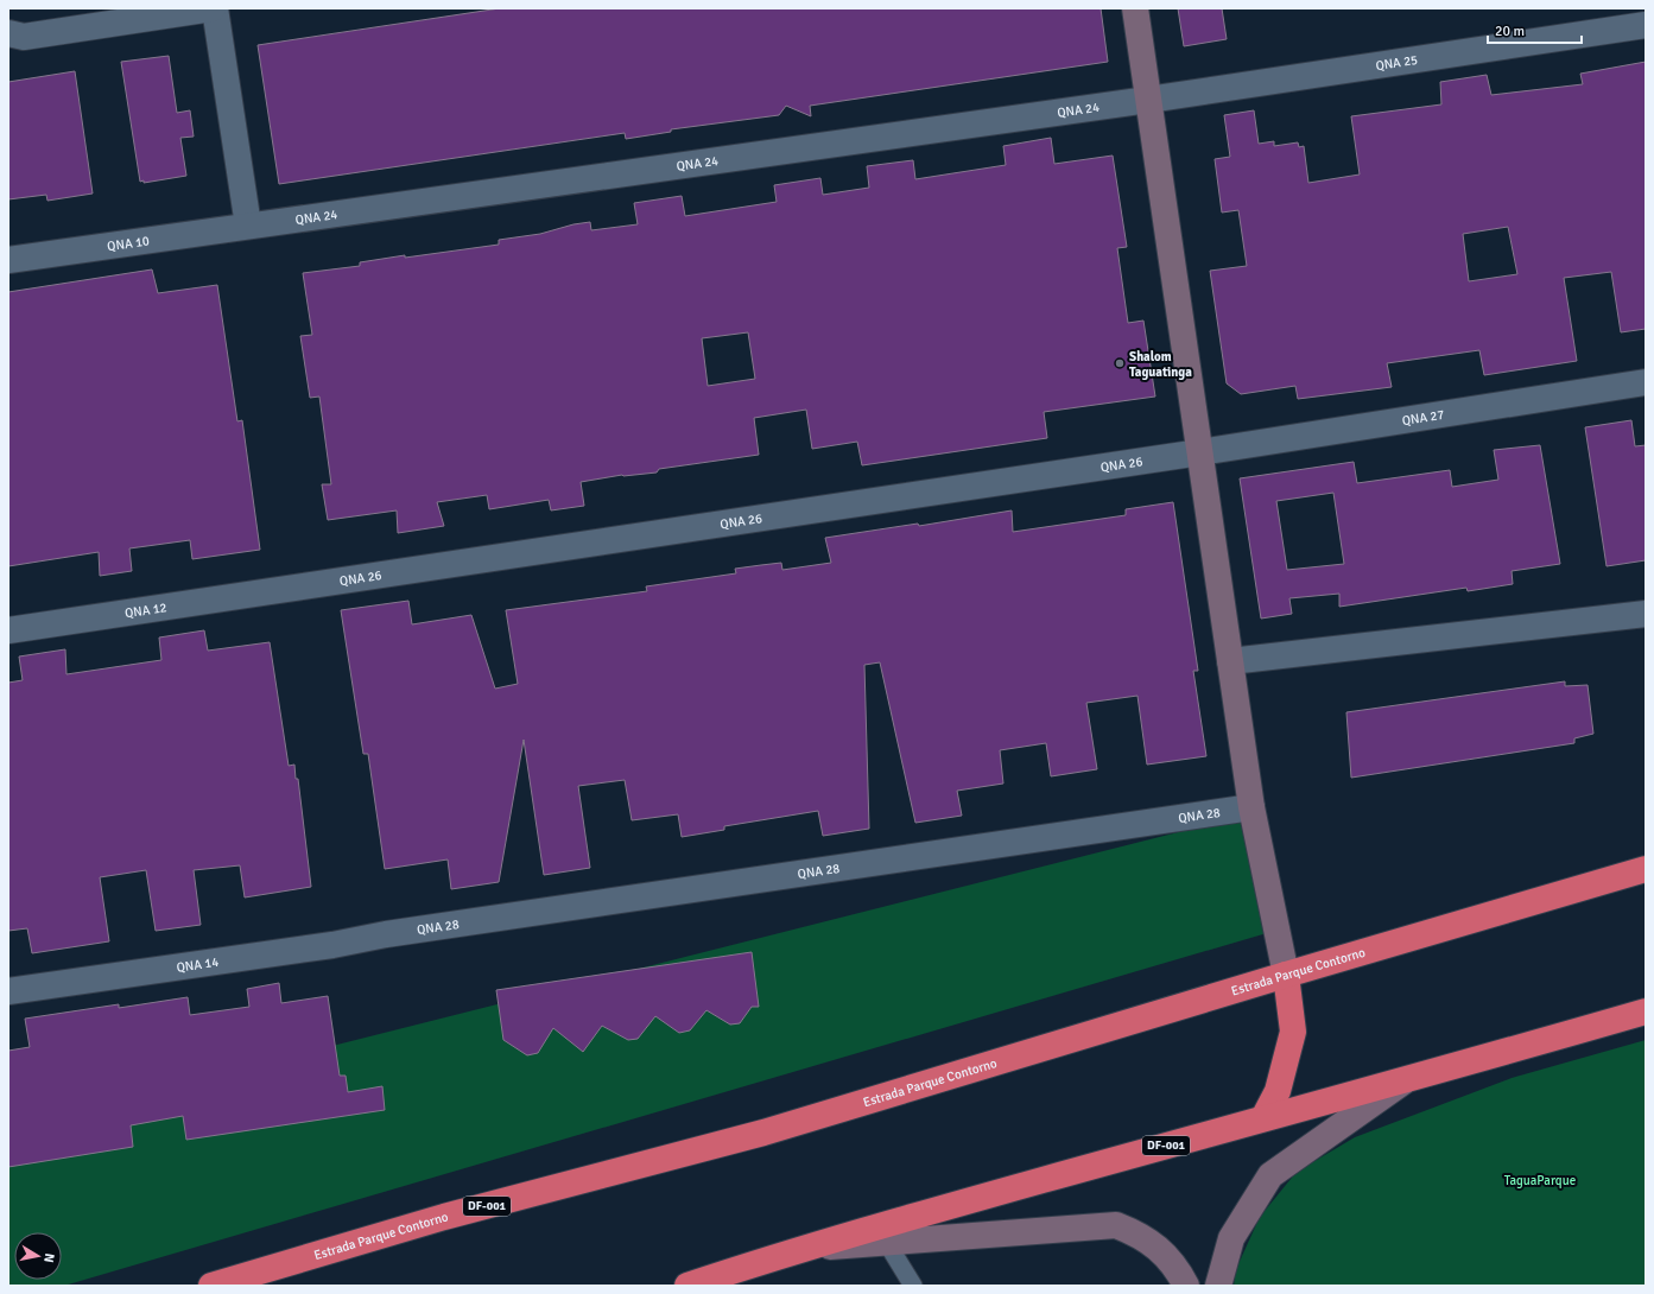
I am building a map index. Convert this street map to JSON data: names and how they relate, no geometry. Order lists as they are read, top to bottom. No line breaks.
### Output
{"streets":{"highway":["Estrada Parque Contorno","DF-001"],"street":["QNA 25","QNA 24","QNA 10","QNA 27","QNA 26","QNA 12","QNA 28","QNA 14"]},"crossings":[["QNA 25","QNA 24"],["QNA 24","QNA 10"],["QNA 27","QNA 26"],["QNA 26","QNA 12"],["QNA 28","QNA 14"]],"parks":["TaguaParque"],"places":["Shalom Taguatinga"],"scale_bar":"20 m","north":"right"}
